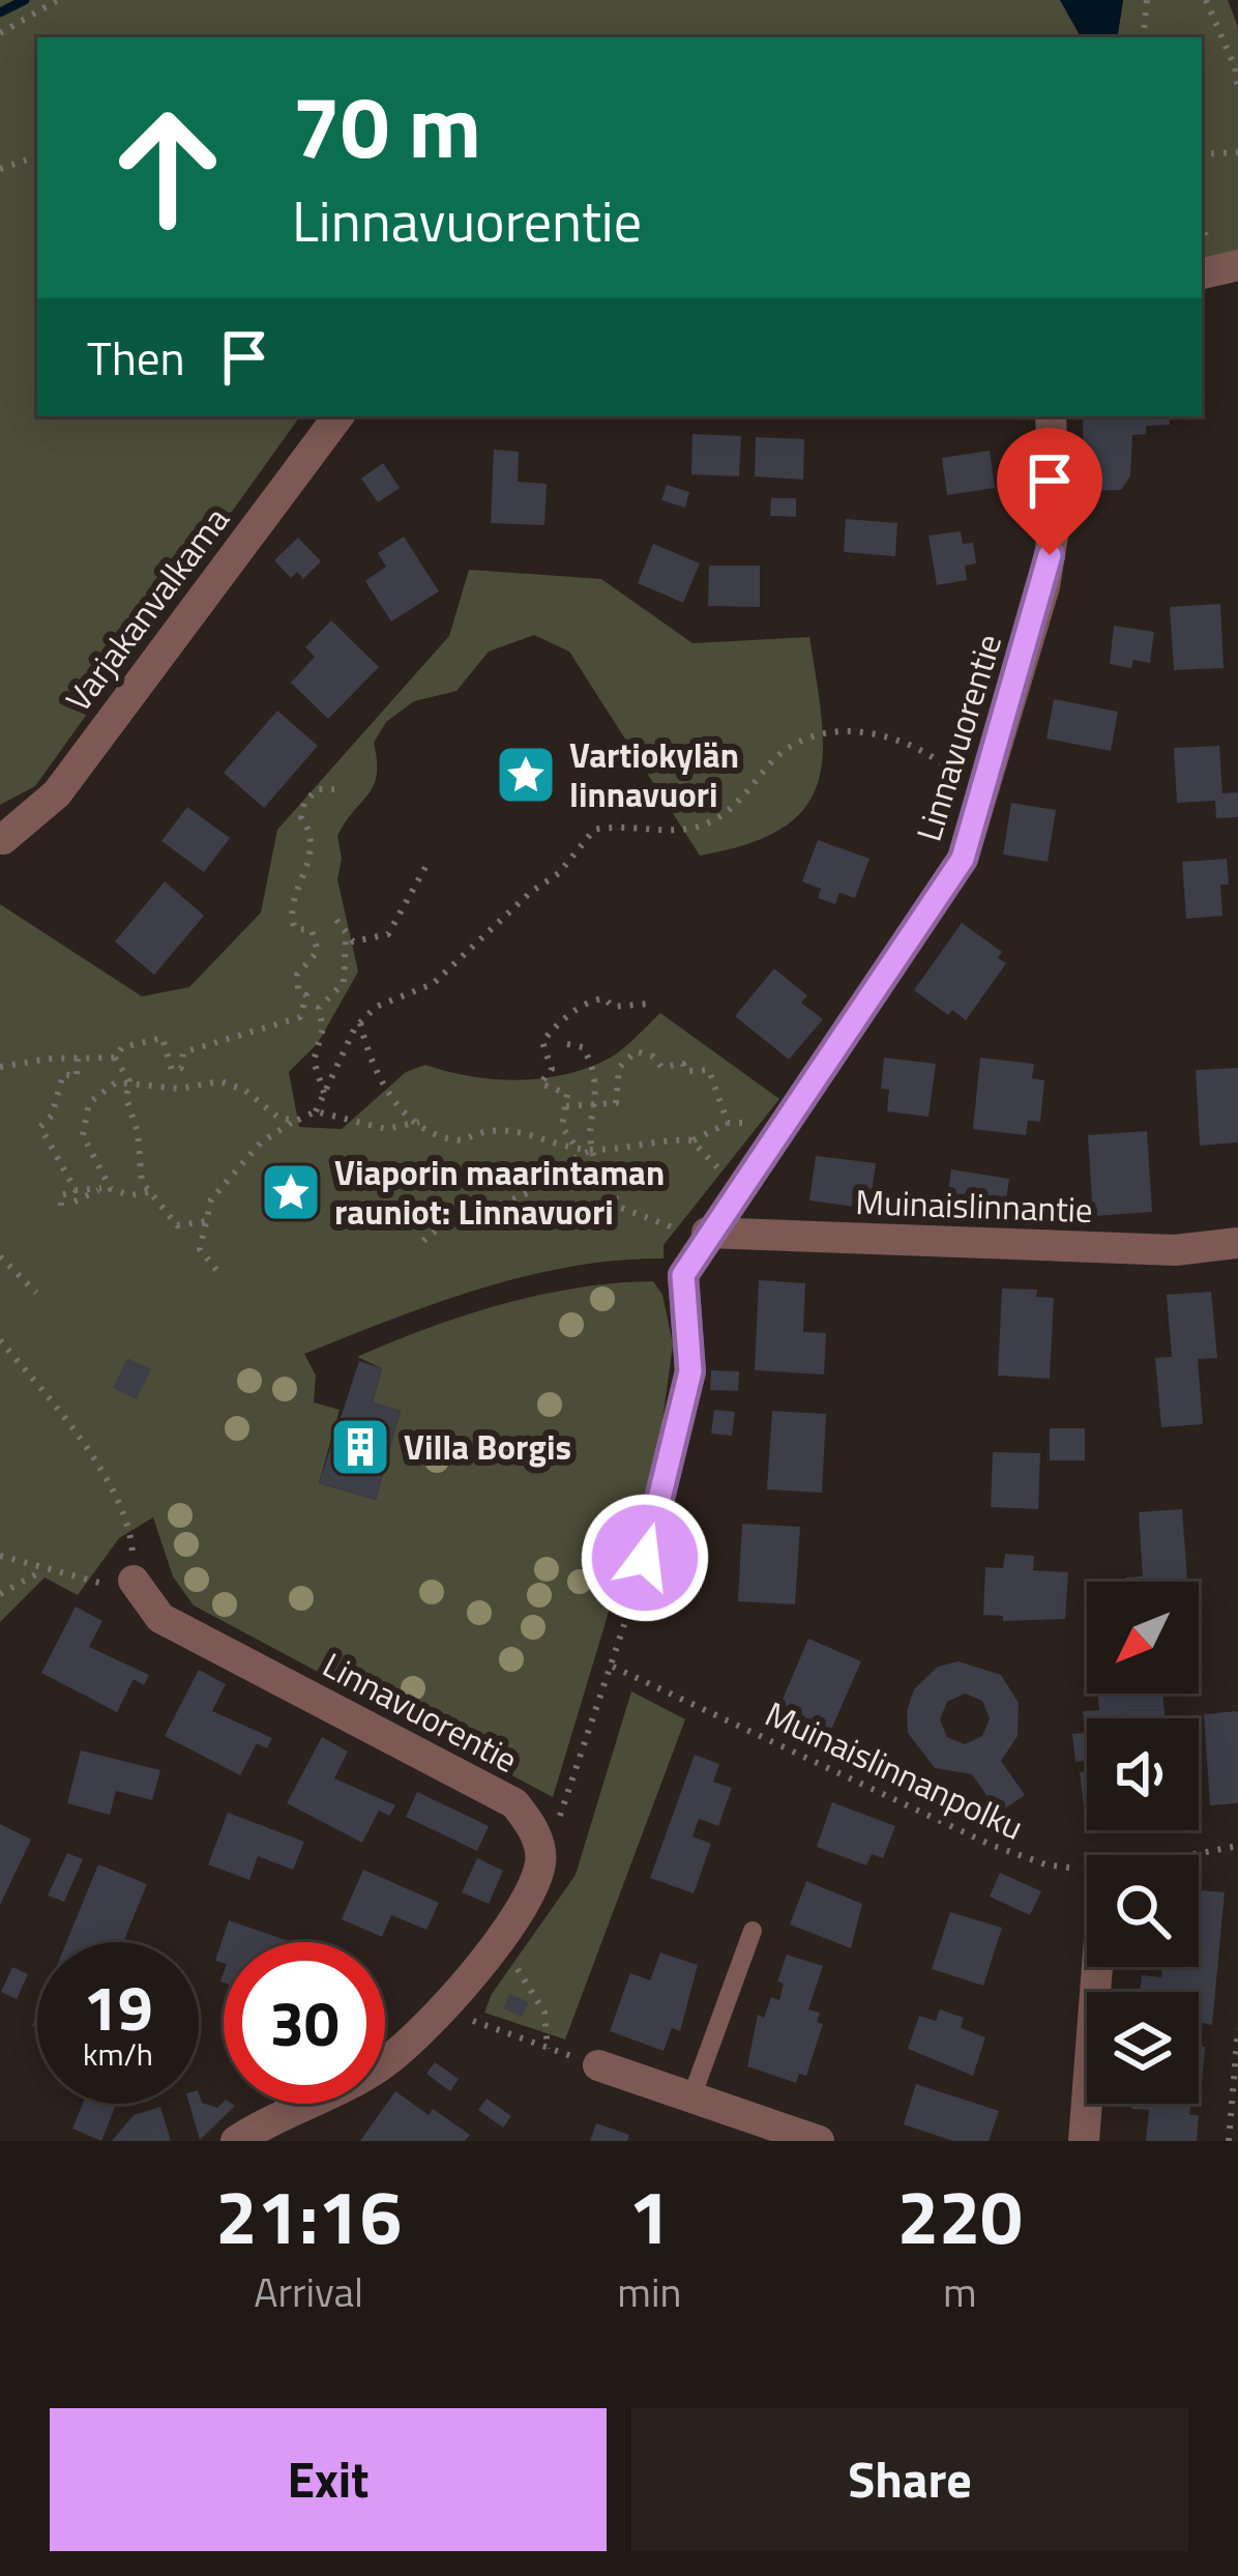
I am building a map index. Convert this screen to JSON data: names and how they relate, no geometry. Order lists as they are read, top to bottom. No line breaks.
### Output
{"streets":{"street":["Varjakanvalkama","Linnavuorentie","Muinaislinnantie"],"path":["Muinaislinnanpolku"]},"crossings":[["Linnavuorentie","Muinaislinnantie"]],"places":{"place":["Vartiokylän linnavuori","Viaporin maarintaman rauniot: Linnavuori"],"building":["Villa Borgis"]},"north":"bottom left","page":{"turn":["70 m","Linnavuorentie"],"then":"Then","speed":"19 km/h","limit":"30","eta":["21:16","Arrival","1","min","220","m"],"buttons":["Exit","Share"]}}
